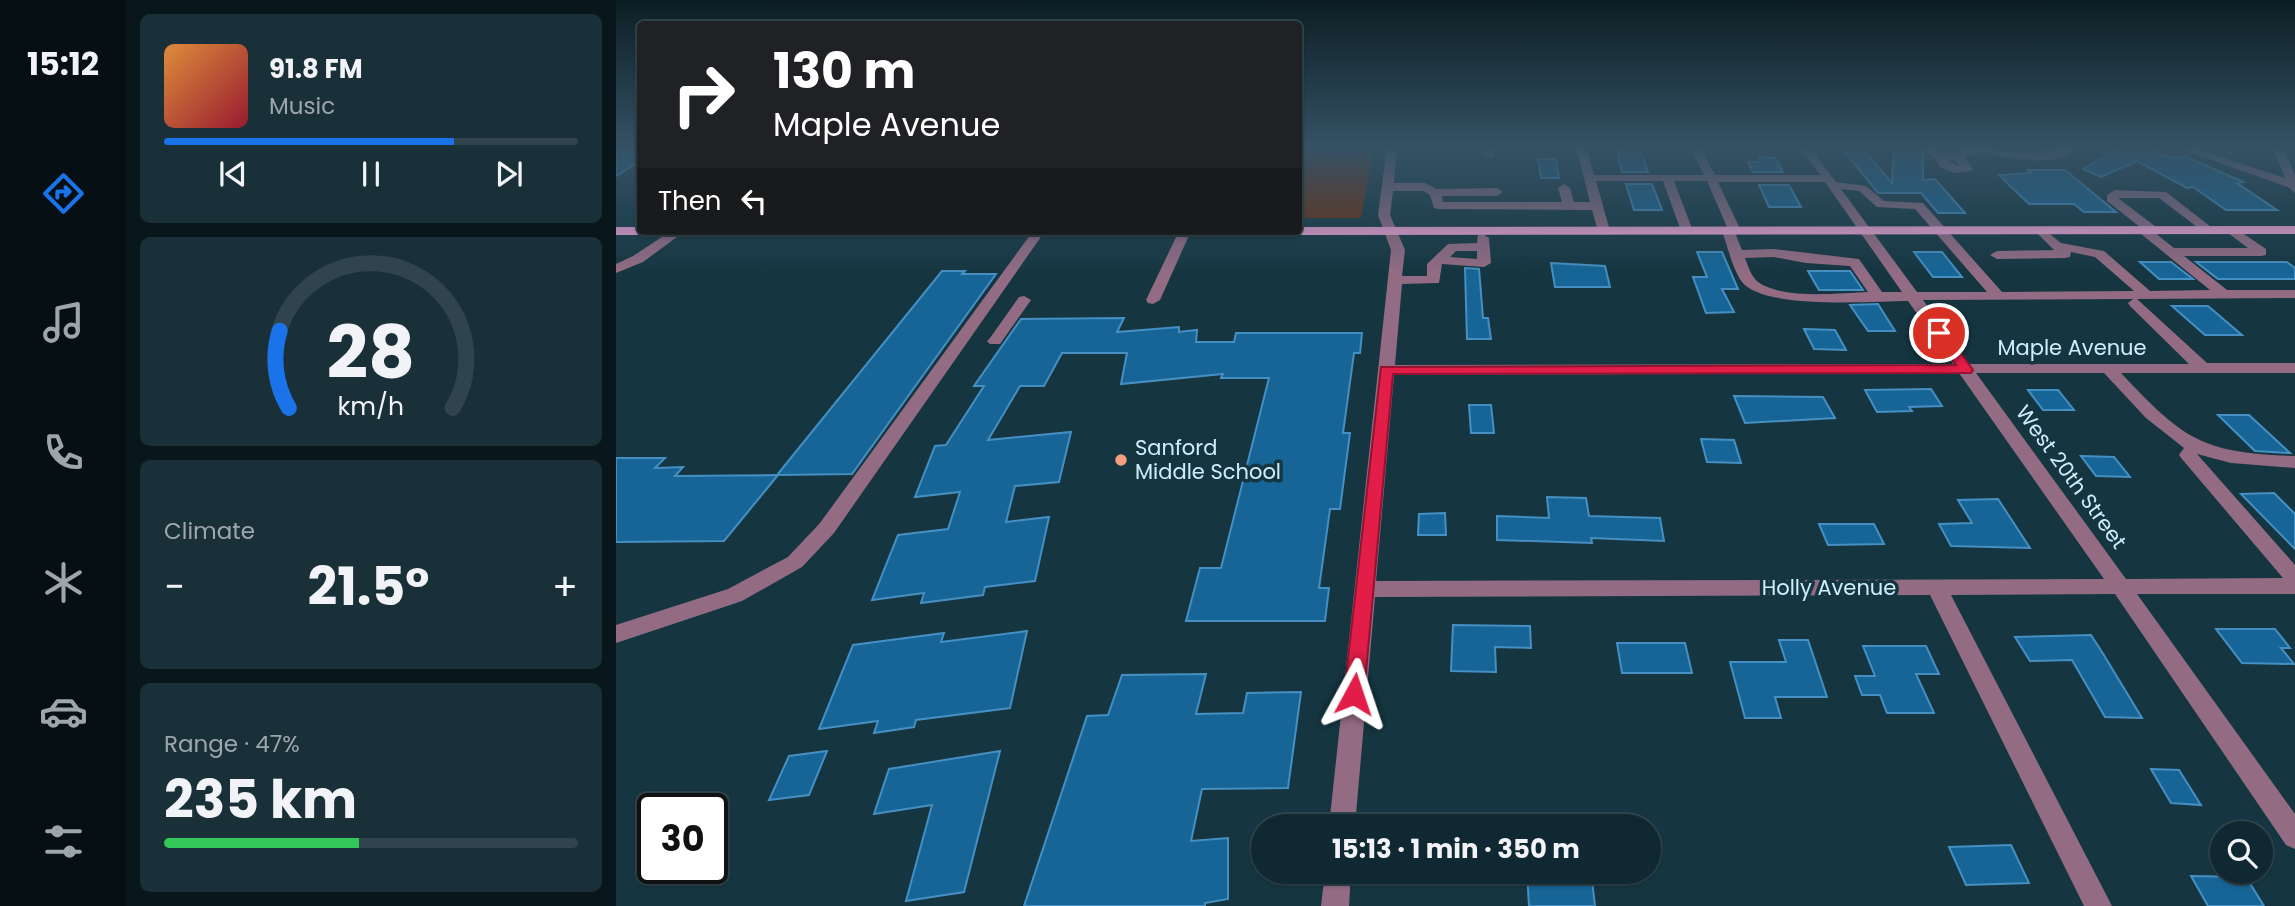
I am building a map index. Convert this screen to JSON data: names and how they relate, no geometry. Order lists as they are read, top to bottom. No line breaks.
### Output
{"streets":{"street":["Maple Avenue","West 20th Street","Holly Avenue"]},"crossings":[["Maple Avenue","West 20th Street"],["West 20th Street","Holly Avenue"]],"places":["Sanford Middle School"],"page":{"tabs":"15:12","turn":["130 m","Maple Avenue"],"song":["91.8 FM","Music"],"then":"Then","tile":["Climate",["Range · 47%","235 km"]],"heat":["−","21.5°","+"],"limit":"30","trip":"15:13 · 1 min · 350 m","gauge":["28","km/h"]}}
